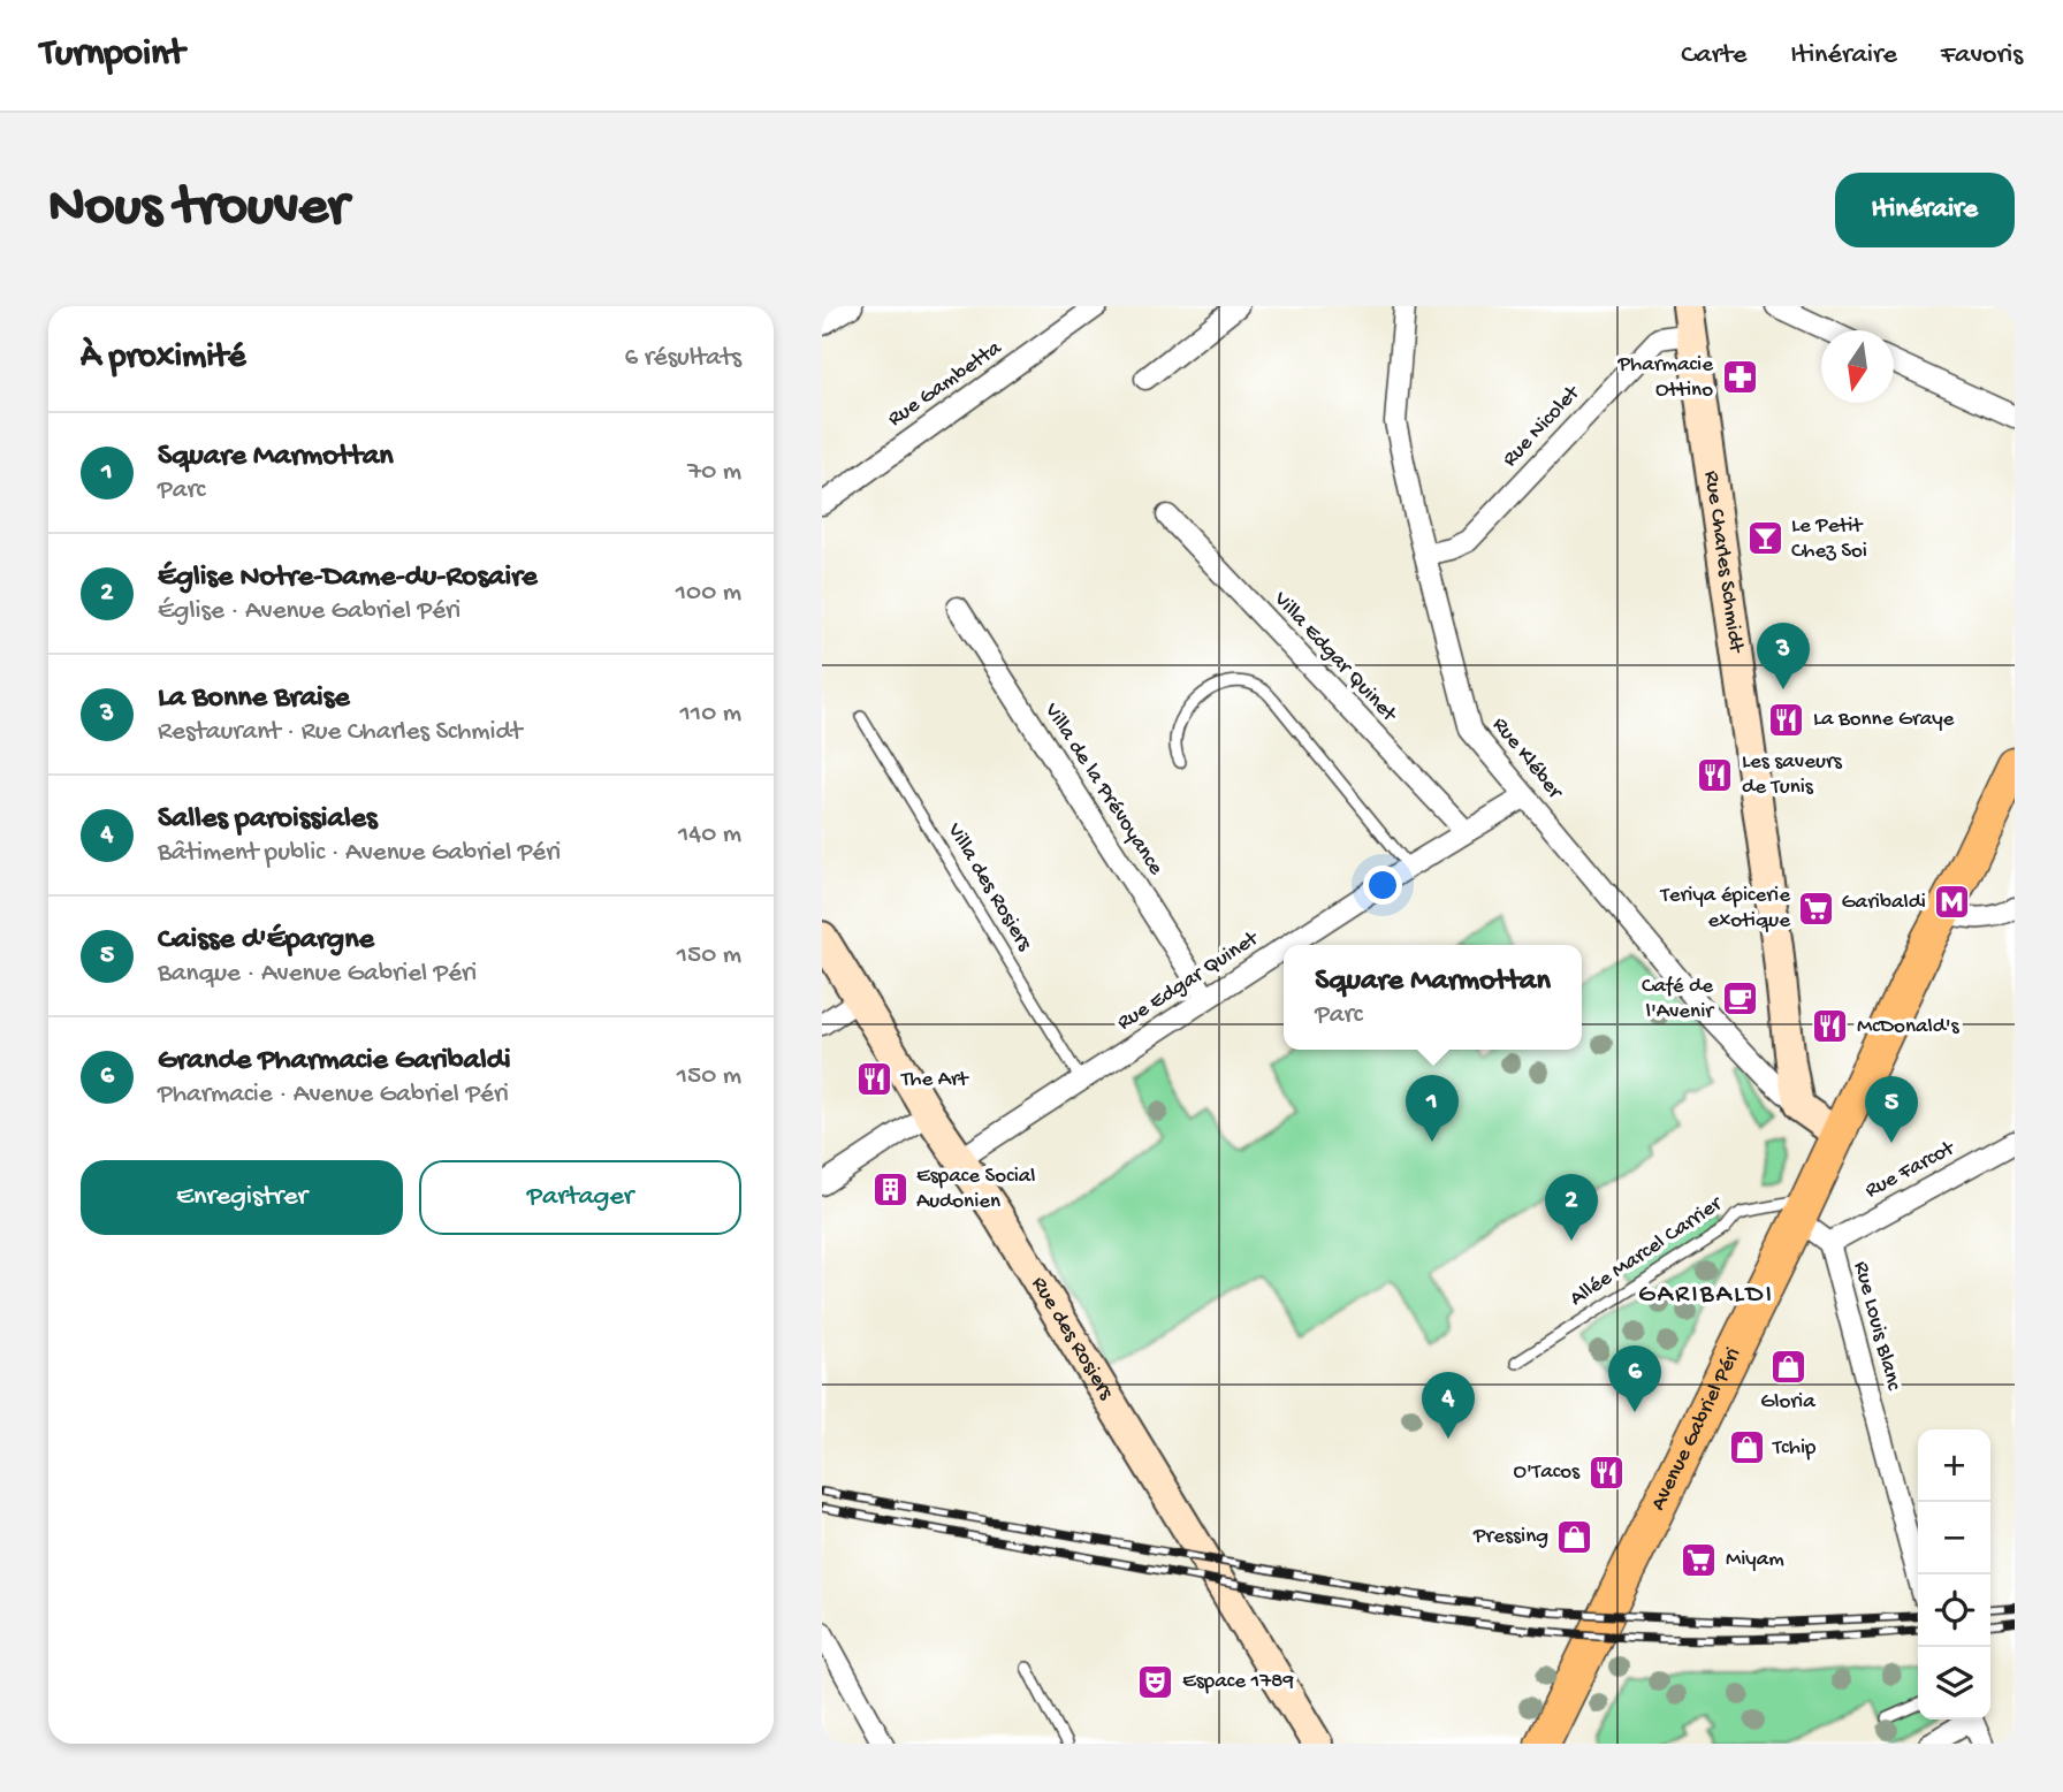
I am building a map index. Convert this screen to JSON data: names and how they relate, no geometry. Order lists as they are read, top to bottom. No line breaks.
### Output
{"streets":{"main road":["Avenue Gabriel Péri"],"street":["Rue Gambetta","Rue Nicolet","Rue Charles Schmidt","Villa Edgar Quinet","Rue Kléber","Villa de la Prévoyance","Rue Edgar Quinet","Rue Farcot","Rue Louis Blanc","Rue des Rosiers"],"lane":["Villa des Rosiers","Allée Marcel Carrier"]},"crossings":[["Rue Nicolet","Rue Charles Schmidt"],["Rue Nicolet","Rue Kléber"],["Rue Charles Schmidt","Rue Kléber"],["Villa Edgar Quinet","Rue Edgar Quinet"],["Rue Kléber","Rue Edgar Quinet"],["Villa de la Prévoyance","Rue Edgar Quinet"],["Villa des Rosiers","Rue Edgar Quinet"],["Rue Edgar Quinet","Rue des Rosiers"],["Rue Farcot","Rue Louis Blanc"],["Allée Marcel Carrier","Rue Louis Blanc"],["Allée Marcel Carrier","Avenue Gabriel Péri"],["Rue Louis Blanc","Avenue Gabriel Péri"]],"districts":["GARIBALDI"],"places":{"pharmacy":["Pharmacie Ottino"],"bar":["Le Petit Chez Soi"],"restaurant":["La Bonne Graye","Les saveurs de Tunis","McDonald's","The Art","O'Tacos"],"metro station":["Garibaldi"],"supermarket":["Teriya épicerie exotique","Miyam"],"cafe":["Café de l'Avenir"],"building":["Espace Social Audonien"],"shop":["Gloria","Tchip","Pressing"],"theatre":["Espace 1789"]},"north":"bottom","page":{"header":"Turnpoint","nav":["Carte","Itinéraire","Favoris"],"buttons":["Itinéraire",["Enregistrer","Partager"]],"title":"Nous trouver","heading":["À proximité","6 résultats"],"list":[{"mark":"1","name":"Square Marmottan","note":"Parc","value":"70 m"},{"mark":"2","name":"Église Notre-Dame-du-Rosaire","note":"Église · Avenue Gabriel Péri","value":"100 m"},{"mark":"3","name":"La Bonne Braise","note":"Restaurant · Rue Charles Schmidt","value":"110 m"},{"mark":"4","name":"Salles paroissiales","note":"Bâtiment public · Avenue Gabriel Péri","value":"140 m"},{"mark":"5","name":"Caisse d'Épargne","note":"Banque · Avenue Gabriel Péri","value":"150 m"},{"mark":"6","name":"Grande Pharmacie Garibaldi","note":"Pharmacie · Avenue Gabriel Péri","value":"150 m"}],"pins":["3","1","5","2","6","4"],"popup":["Square Marmottan","Parc"],"map_buttons":["+","−"]}}
